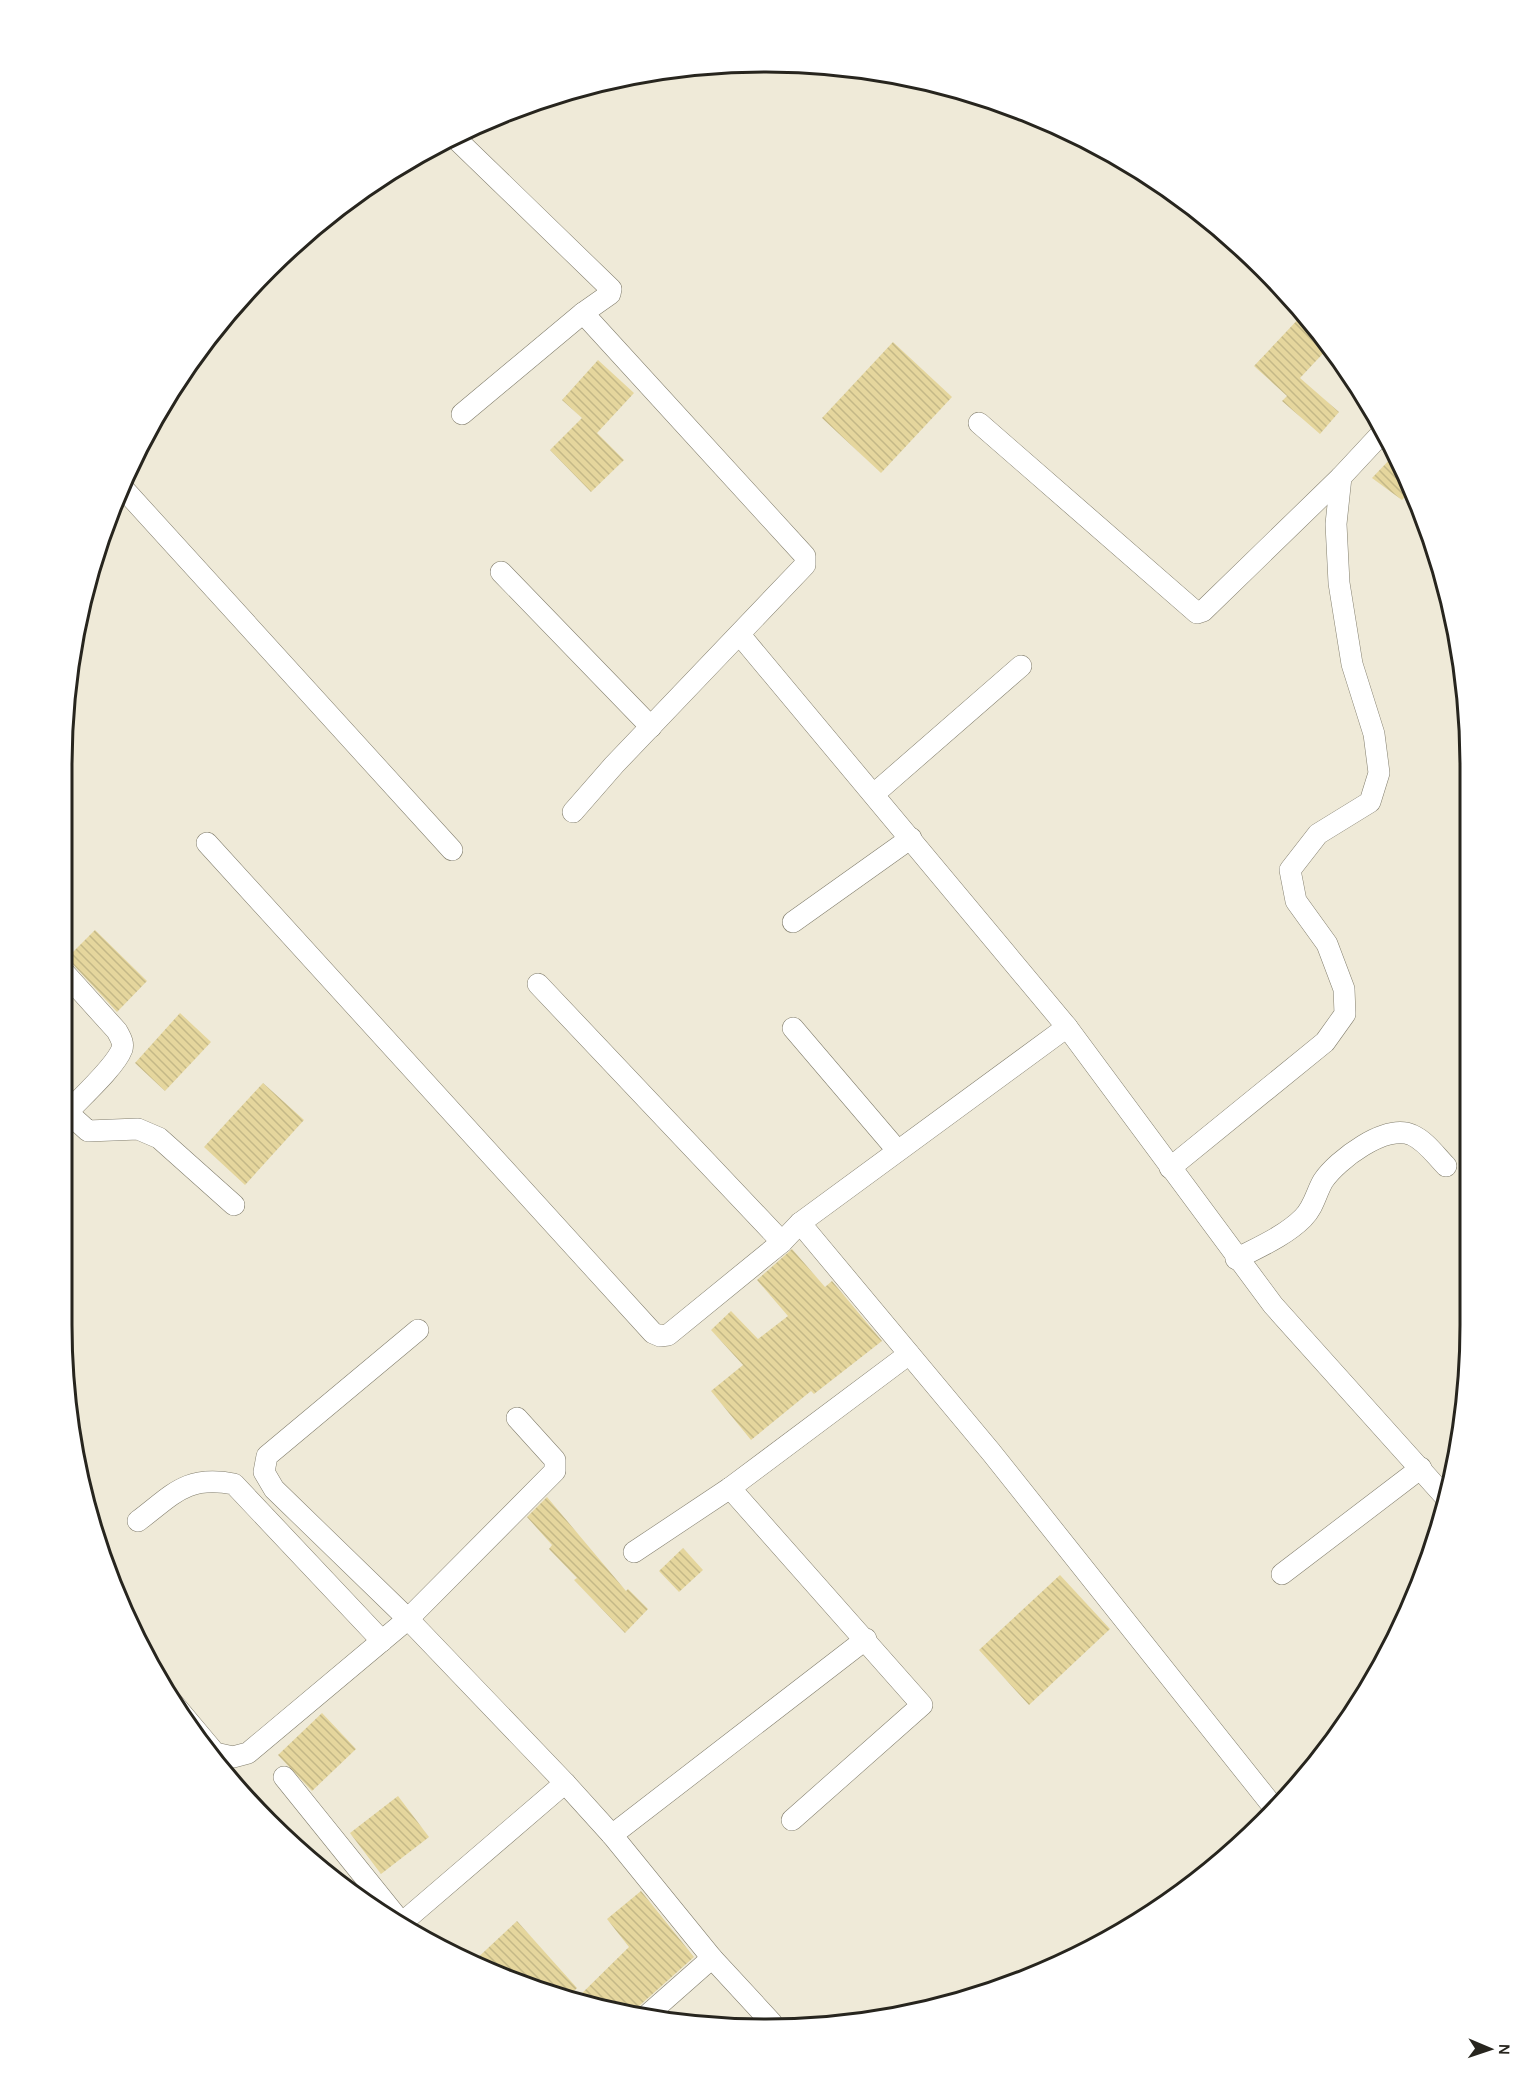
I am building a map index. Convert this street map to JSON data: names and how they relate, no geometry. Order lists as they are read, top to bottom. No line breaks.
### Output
{"north":"right"}
